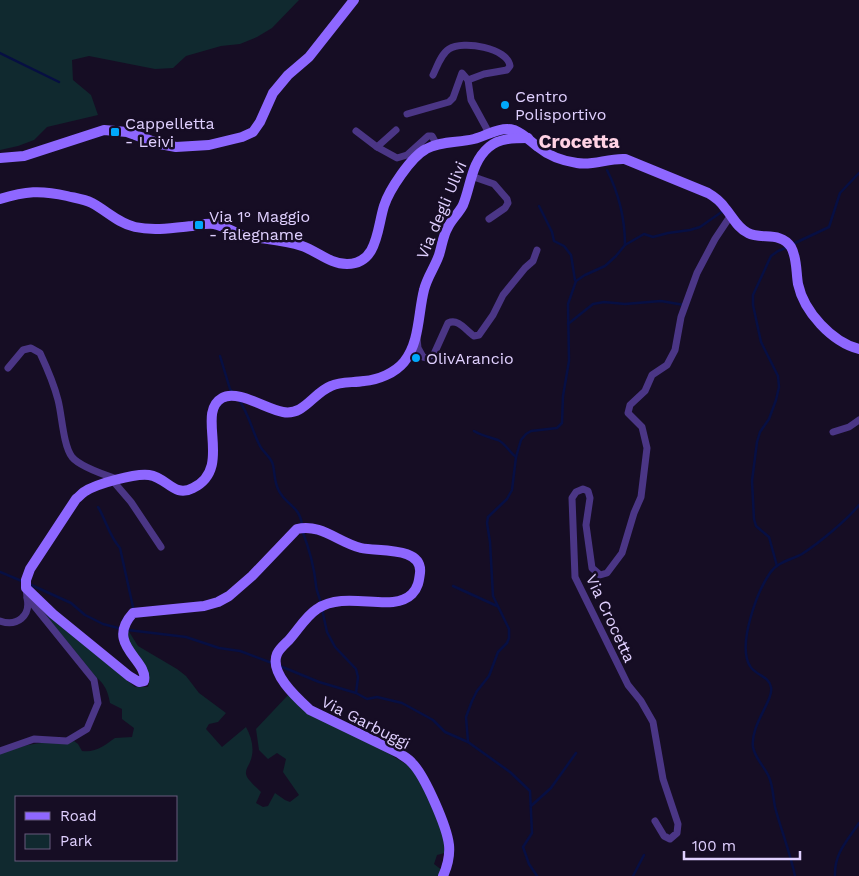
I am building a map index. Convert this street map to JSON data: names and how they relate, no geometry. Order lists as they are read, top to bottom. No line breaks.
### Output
{"streets":{"street":["Via degli Ulivi","Via Crocetta","Via Garbuggi"]},"crossings":[["Via degli Ulivi","Via Garbuggi"]],"districts":["Crocetta"],"places":{"other":["Centro Polisportivo","OlivArancio"],"transit":["Cappelletta - Leivi","Via 1° Maggio - falegname"]},"legend":["Road","Park"],"scale_bar":"100 m"}
